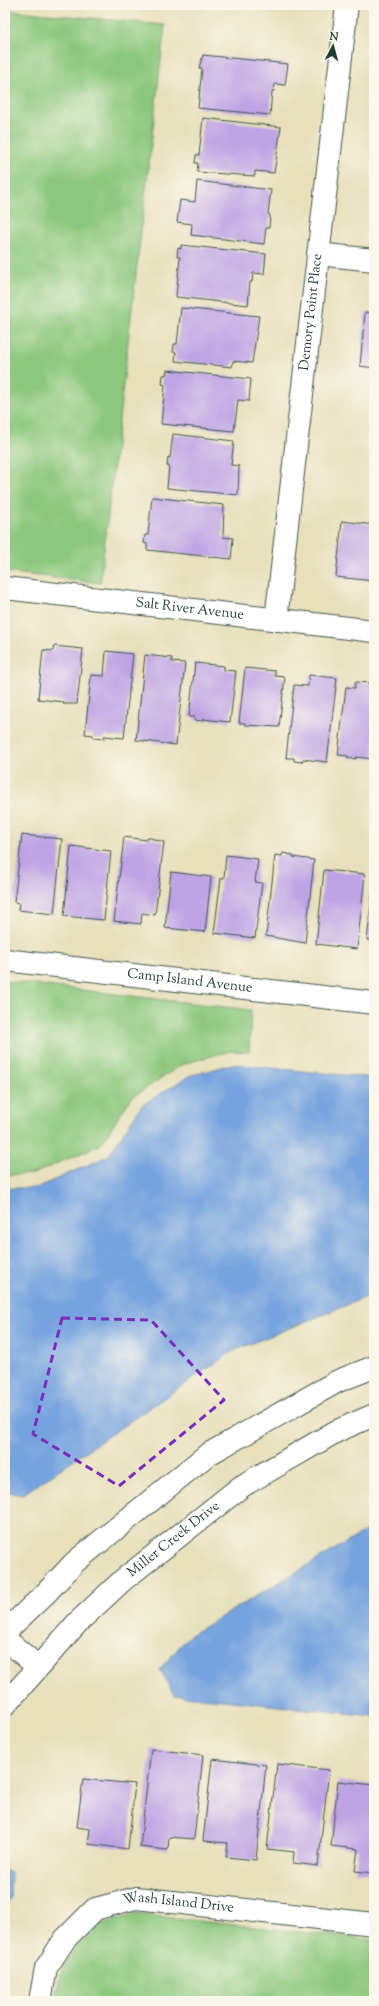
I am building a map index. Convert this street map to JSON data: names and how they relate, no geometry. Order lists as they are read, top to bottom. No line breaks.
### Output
{"streets":{"street":["Demory Point Place","Salt River Avenue","Camp Island Avenue","Miller Creek Drive","Wash Island Drive"]},"crossings":[["Demory Point Place","Salt River Avenue"]],"north":"top"}
